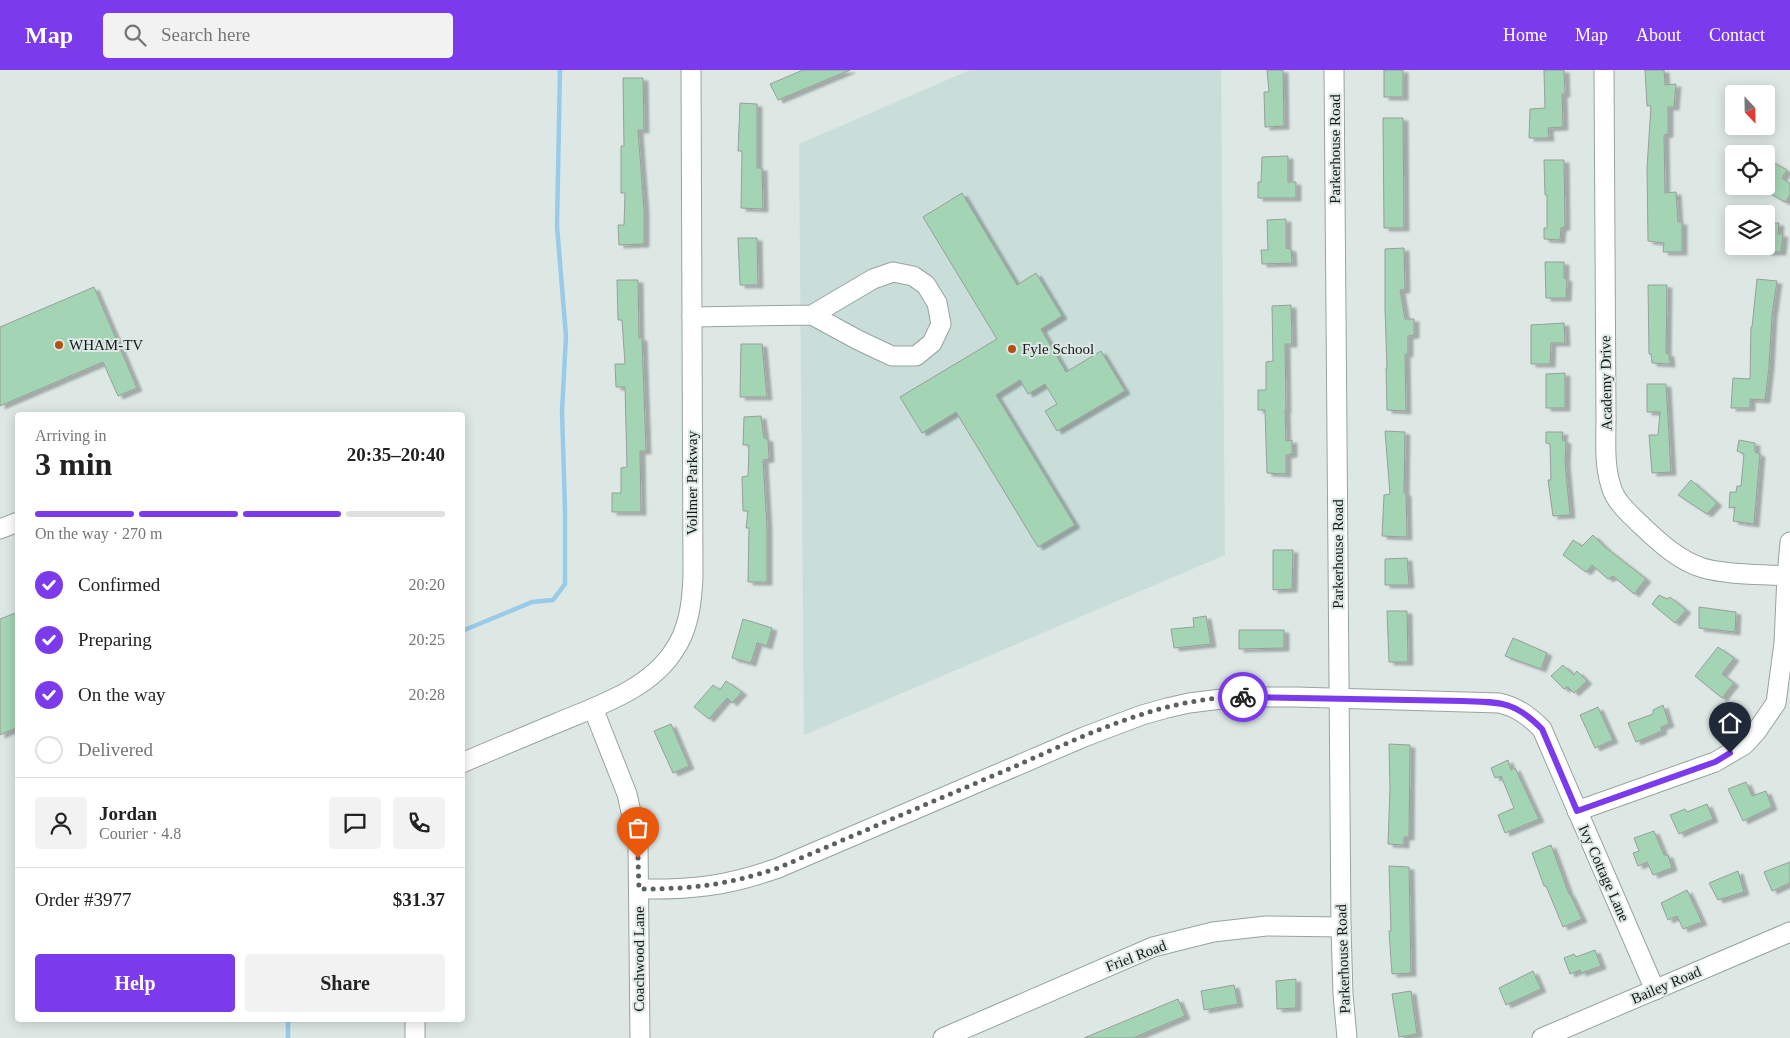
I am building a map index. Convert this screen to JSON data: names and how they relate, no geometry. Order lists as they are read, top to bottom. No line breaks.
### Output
{"streets":{"street":["Parkerhouse Road","Academy Drive","Vollmer Parkway","Ivy Cottage Lane","Friel Road","Coachwood Lane","Bailey Road"]},"crossings":[["Parkerhouse Road","Ivy Cottage Lane"],["Parkerhouse Road","Friel Road"],["Vollmer Parkway","Coachwood Lane"],["Ivy Cottage Lane","Coachwood Lane"],["Ivy Cottage Lane","Bailey Road"]],"places":["WHAM-TV","Fyle School"],"north":"bottom","page":{"header":"Map","search":"Search here","nav":["Home","Map","About","Contact"],"heading":["3 min","Arriving in","20:35–20:40"],"panel":["Jordan","Courier · 4.8","Order #3977","$31.37"],"bar":"On the way · 270 m","list":[["Confirmed","20:20"],["Preparing","20:25"],["On the way","20:28"],"Delivered"],"buttons":["Help","Share"]}}
